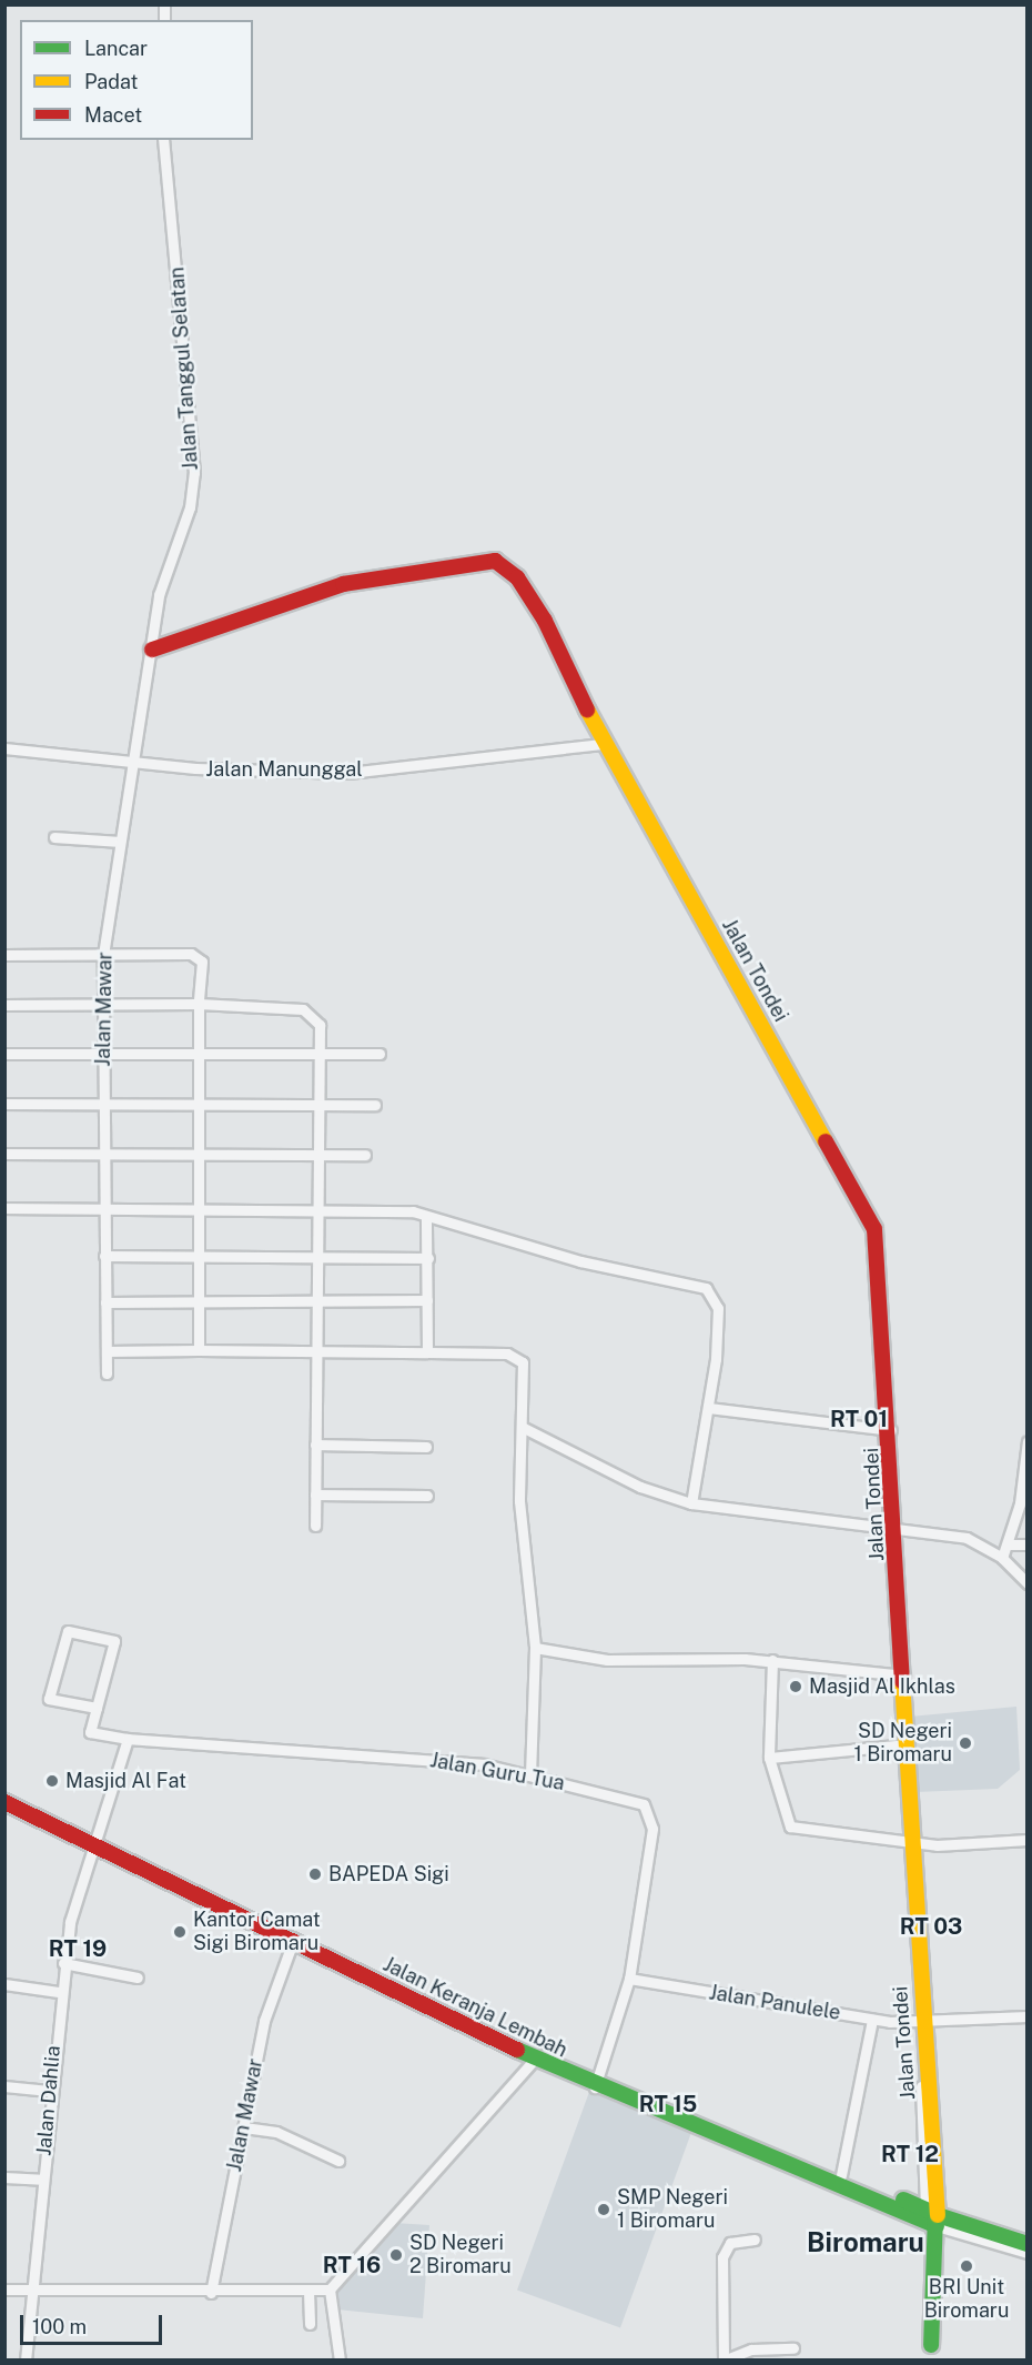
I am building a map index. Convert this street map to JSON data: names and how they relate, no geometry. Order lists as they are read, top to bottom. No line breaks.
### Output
{"streets":{"street":["Jalan Tanggul Selatan","Jalan Manunggal","Jalan Tondei","Jalan Mawar","Jalan Guru Tua","Jalan Panulele","Jalan Keranja Lembah","Jalan Dahlia"]},"crossings":[["Jalan Tanggul Selatan","Jalan Tondei"],["Jalan Tanggul Selatan","Jalan Mawar"],["Jalan Manunggal","Jalan Tondei"],["Jalan Manunggal","Jalan Mawar"],["Jalan Tondei","Jalan Mawar"],["Jalan Tondei","Jalan Panulele"],["Jalan Tondei","Jalan Keranja Lembah"],["Jalan Mawar","Jalan Keranja Lembah"],["Jalan Guru Tua","Jalan Panulele"],["Jalan Guru Tua","Jalan Keranja Lembah"],["Jalan Keranja Lembah","Jalan Dahlia"]],"districts":["RT 01","RT 03","RT 19","RT 15","RT 12","Biromaru","RT 16"],"places":["Masjid Al Ikhlas","SD Negeri 1 Biromaru","Masjid Al Fat","BAPEDA Sigi","Kantor Camat Sigi Biromaru","SMP Negeri 1 Biromaru","SD Negeri 2 Biromaru","BRI Unit Biromaru"],"legend":["Lancar","Padat","Macet"],"scale_bar":"100 m"}
